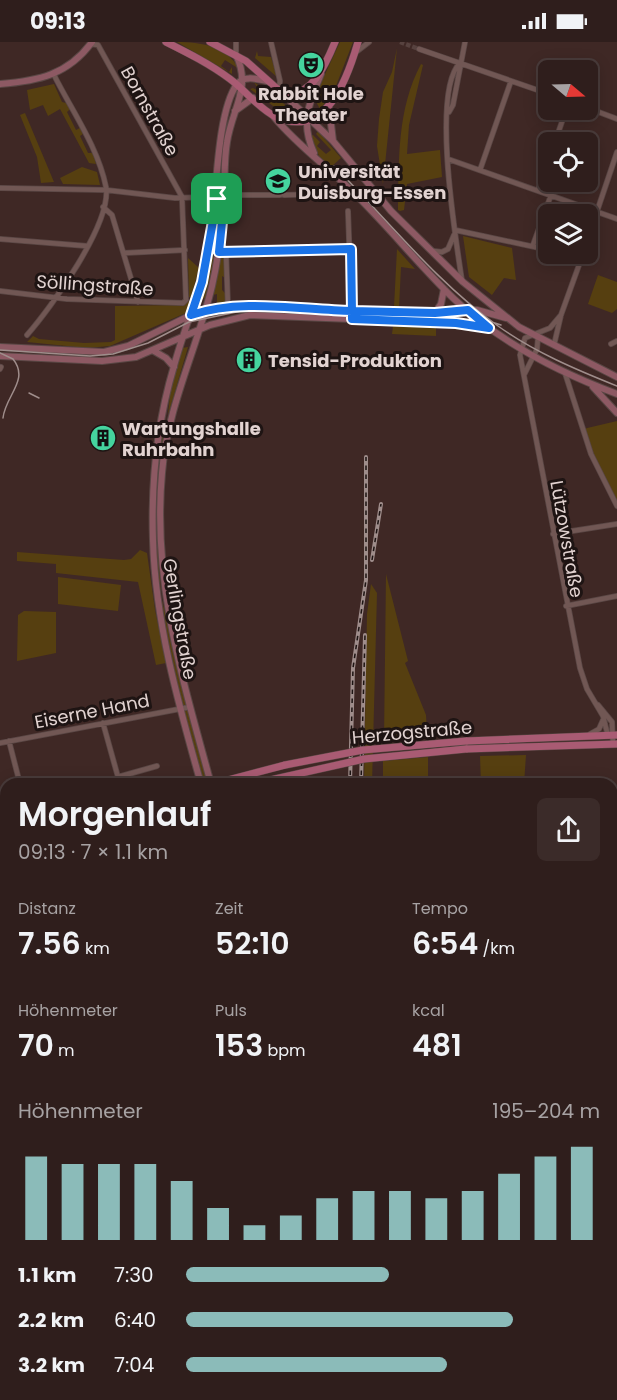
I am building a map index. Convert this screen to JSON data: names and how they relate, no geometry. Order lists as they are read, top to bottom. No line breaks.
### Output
{"streets":{"main road":["Gerlingstraße","Herzogstraße"],"street":["Bornstraße","Söllingstraße","Lützowstraße","Eiserne Hand"]},"crossings":[["Lützowstraße","Herzogstraße"],["Gerlingstraße","Eiserne Hand"]],"places":{"theatre":["Rabbit Hole Theater"],"school or university":["Universität Duisburg-Essen"],"building":["Tensid-Produktion","Wartungshalle Ruhrbahn"]},"north":"right","page":{"status":"09:13","heading":["Morgenlauf","09:13 · 7 × 1.1 km"],"stats":[["Distanz","7.56 km"],["Zeit","52:10"],["Tempo","6:54 /km"],["Höhenmeter","70 m"],["Puls","153 bpm"],["kcal","481"]],"chart":["Höhenmeter","195–204 m"],"list":[{"name":"1.1 km","note":"7:30"},{"name":"2.2 km","note":"6:40"},{"name":"3.2 km","note":"7:04"}]}}
